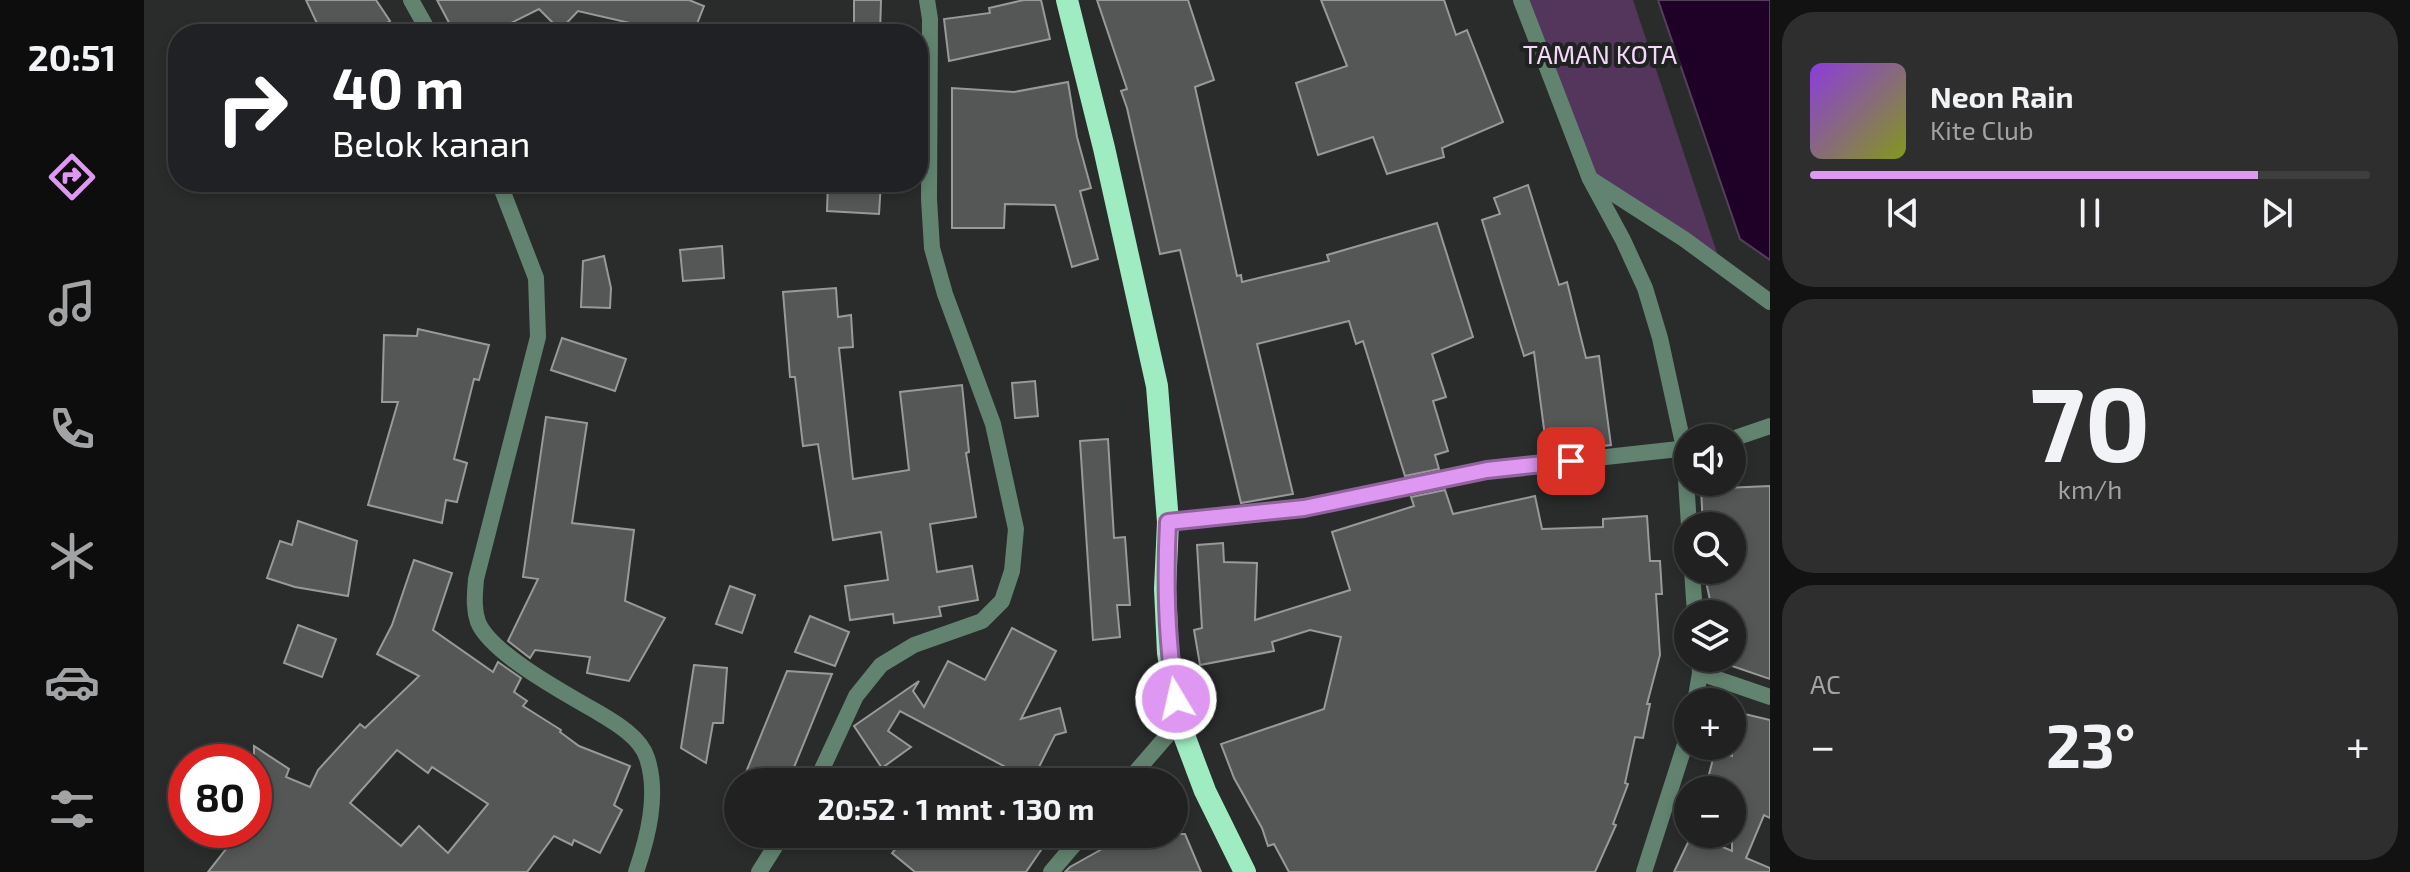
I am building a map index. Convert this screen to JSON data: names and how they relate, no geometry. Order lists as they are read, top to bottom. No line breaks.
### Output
{"parks":["TAMAN KOTA"],"page":{"tabs":"20:51","turn":["40 m","Belok kanan"],"song":["Neon Rain","Kite Club"],"tile":[["70","km/h"],"AC"],"map_buttons":["+","−"],"heat":["−","23°","+"],"limit":"80","trip":"20:52 · 1 mnt · 130 m"}}
